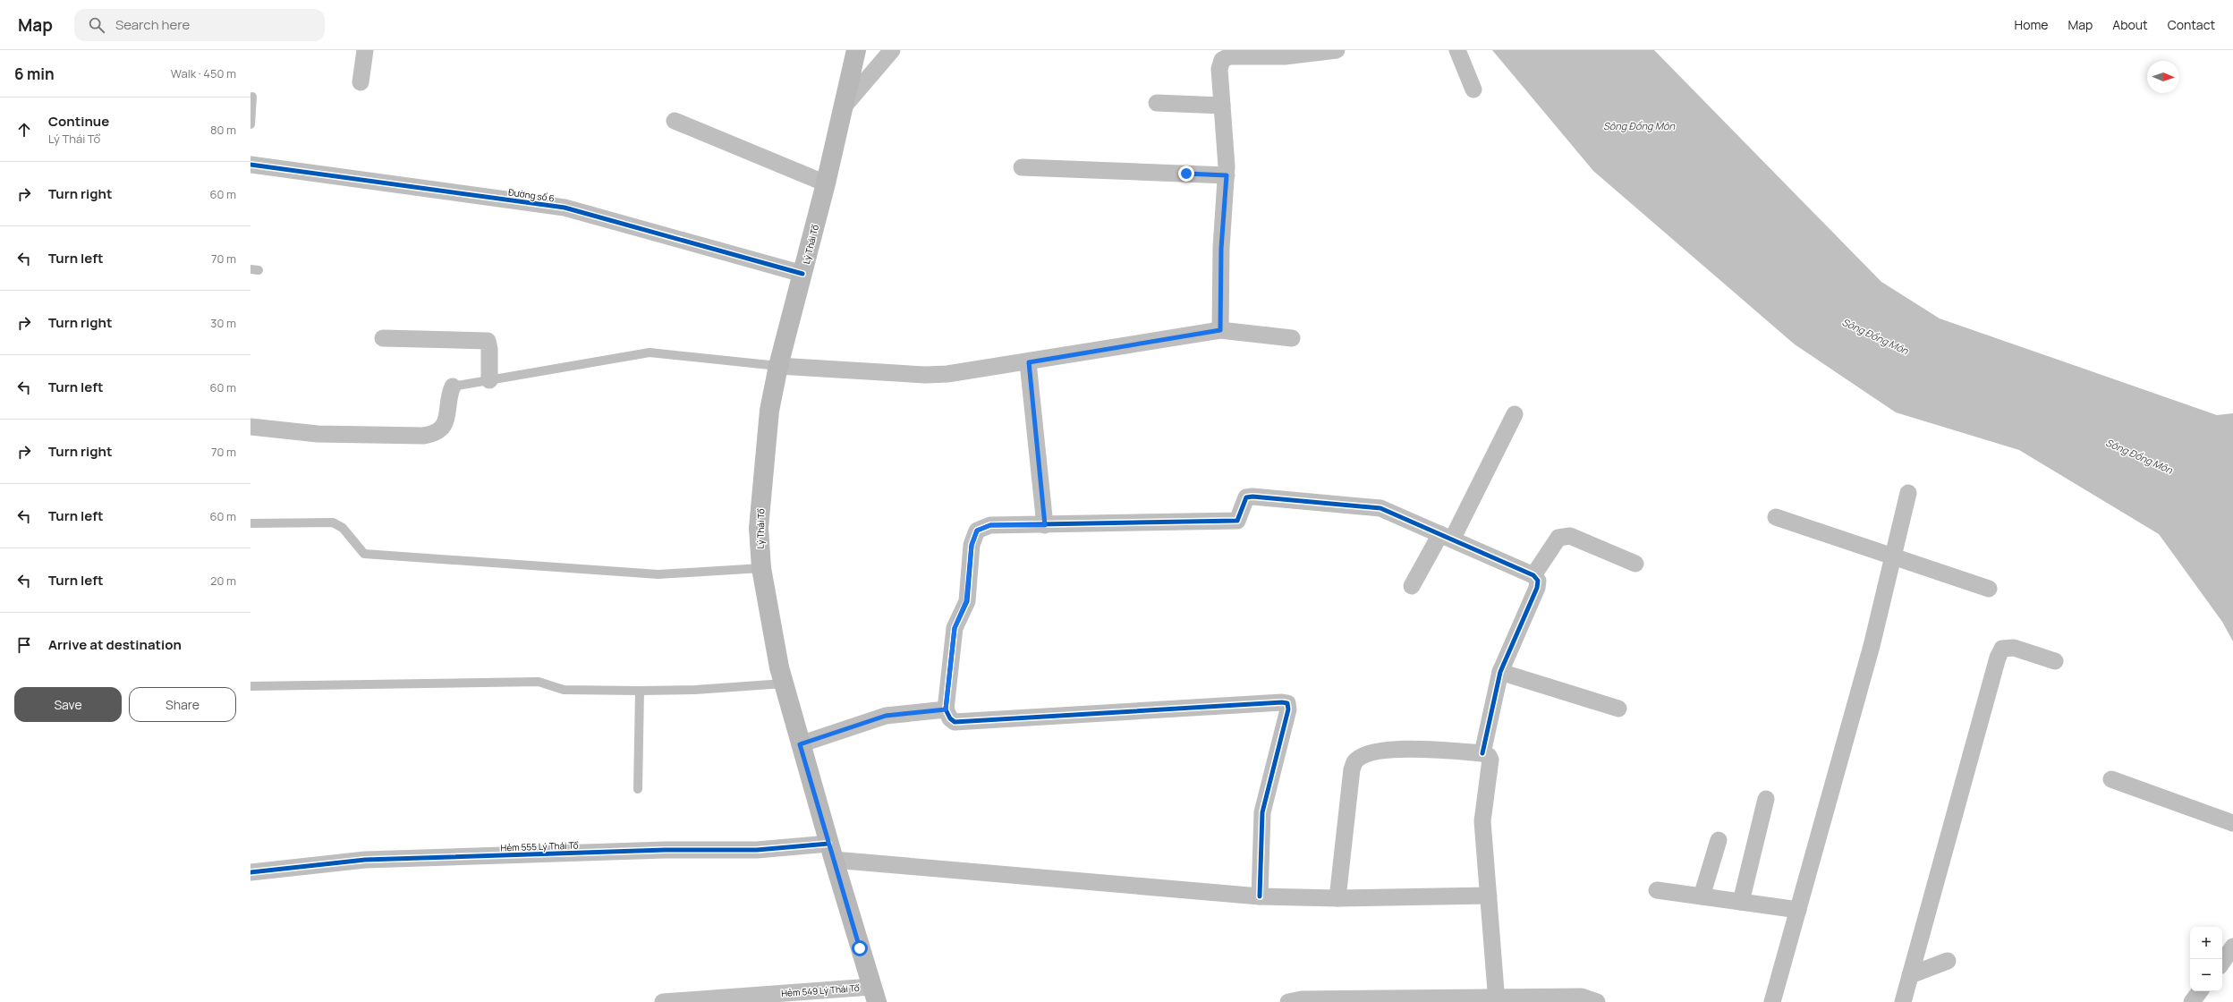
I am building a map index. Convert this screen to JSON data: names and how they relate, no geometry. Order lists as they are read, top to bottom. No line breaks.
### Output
{"streets":{"main road":["Lý Thái Tổ"],"street":["Đường số 6","Hẻm 555 Lý Thái Tổ","Hẻm 549 Lý Thái Tổ"]},"crossings":[["Đường số 6","Lý Thái Tổ"],["Lý Thái Tổ","Hẻm 555 Lý Thái Tổ"],["Lý Thái Tổ","Hẻm 549 Lý Thái Tổ"]],"water":["Sông Đồng Môn"],"north":"right","page":{"header":"Map","search":"Search here","nav":["Home","Map","About","Contact"],"heading":["6 min","Walk · 450 m"],"list":[["Continue","Lý Thái Tổ","80 m"],["Turn right","60 m"],["Turn left","70 m"],["Turn right","30 m"],["Turn left","60 m"],["Turn right","70 m"],["Turn left","60 m"],["Turn left","20 m"],"Arrive at destination"],"buttons":["Save","Share"],"map_buttons":["+","−"]}}
